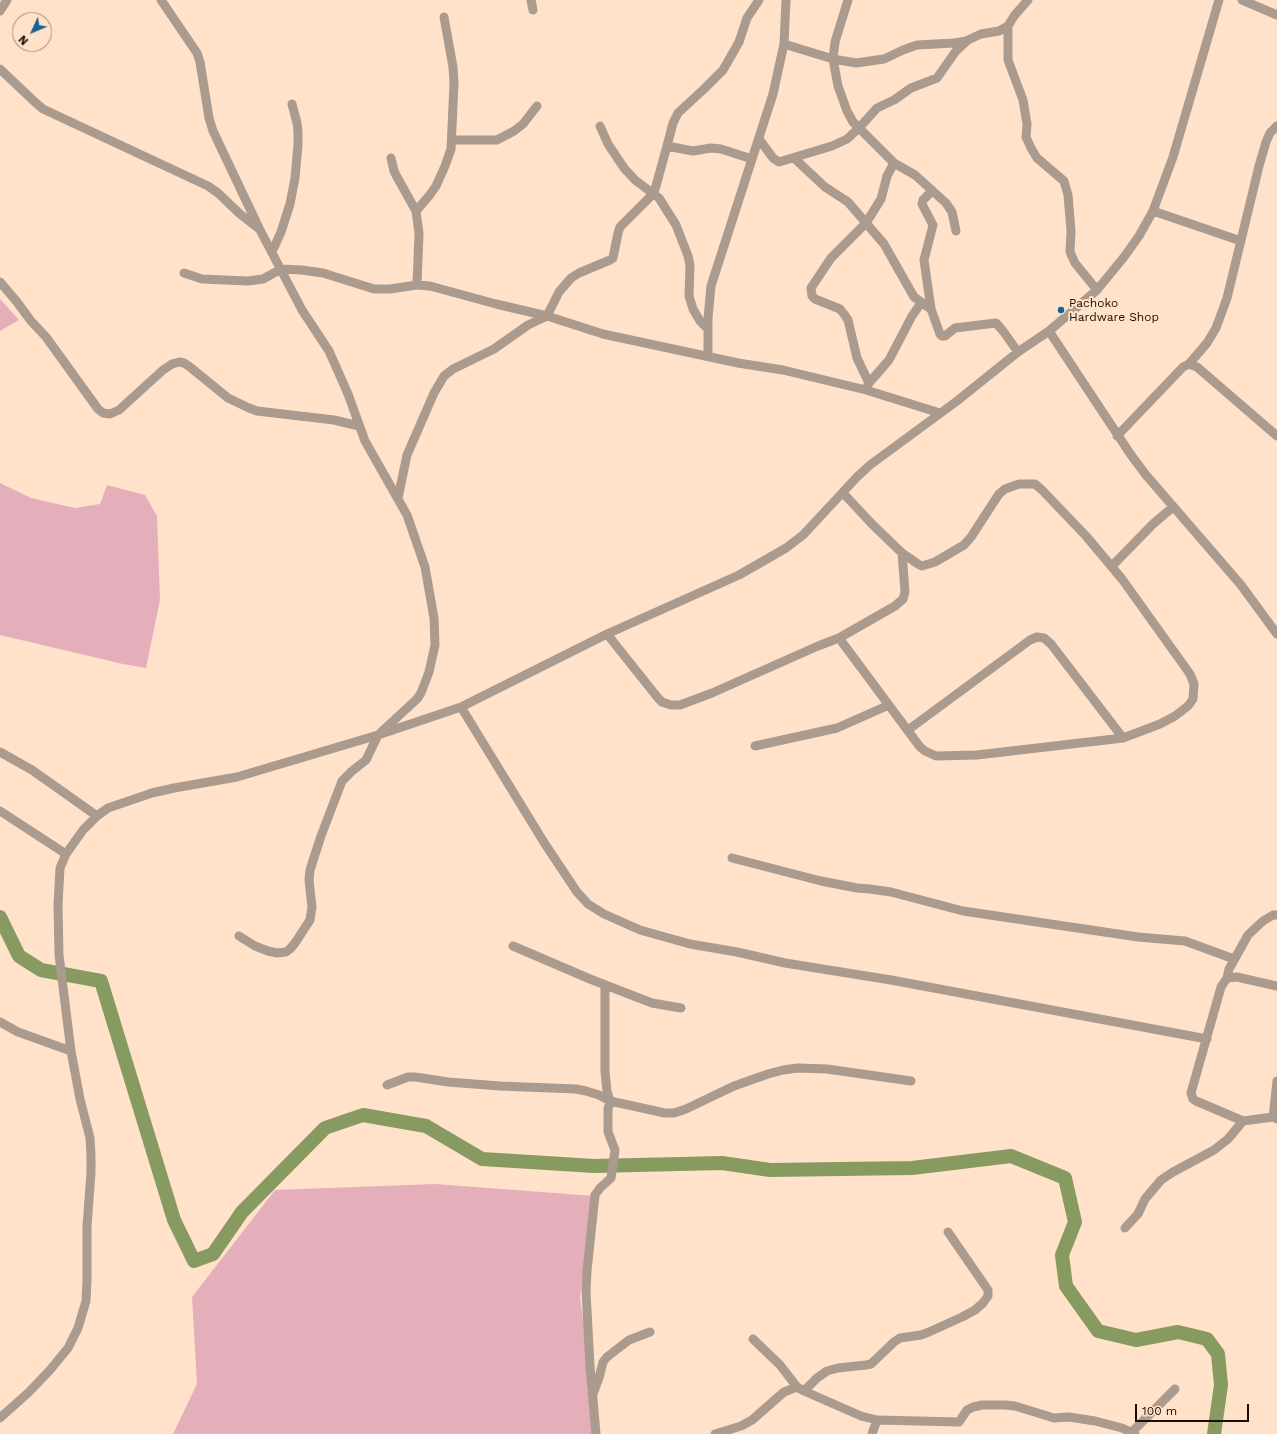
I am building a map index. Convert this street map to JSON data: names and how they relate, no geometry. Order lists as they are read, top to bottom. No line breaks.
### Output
{"places":["Pachoko Hardware Shop"],"scale_bar":"100 m","north":"bottom left"}
